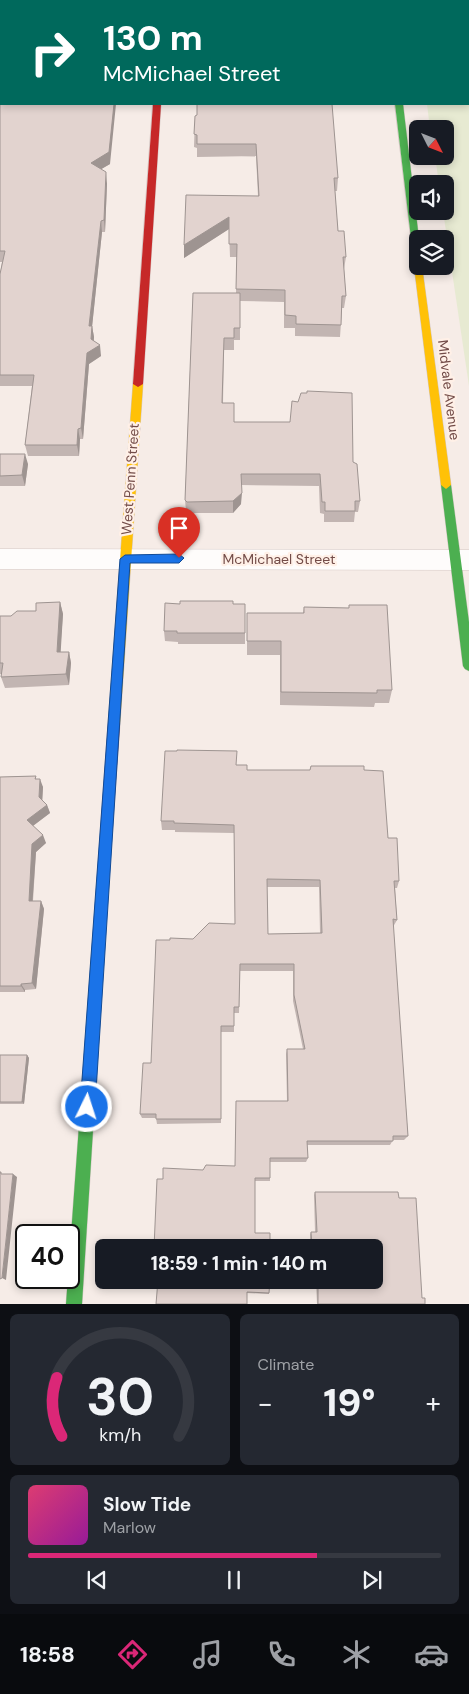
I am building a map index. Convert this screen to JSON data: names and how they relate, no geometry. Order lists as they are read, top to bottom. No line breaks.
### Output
{"streets":{"street":["Midvale Avenue","West Penn Street","McMichael Street"]},"crossings":[["Midvale Avenue","McMichael Street"],["West Penn Street","McMichael Street"]],"north":"bottom right","page":{"turn":["130 m","McMichael Street"],"limit":"40","trip":"18:59 · 1 min · 140 m","tile":"Climate","heat":["−","19°","+"],"song":["Slow Tide","Marlow"],"tabs":"18:58","gauge":["30","km/h"]}}
